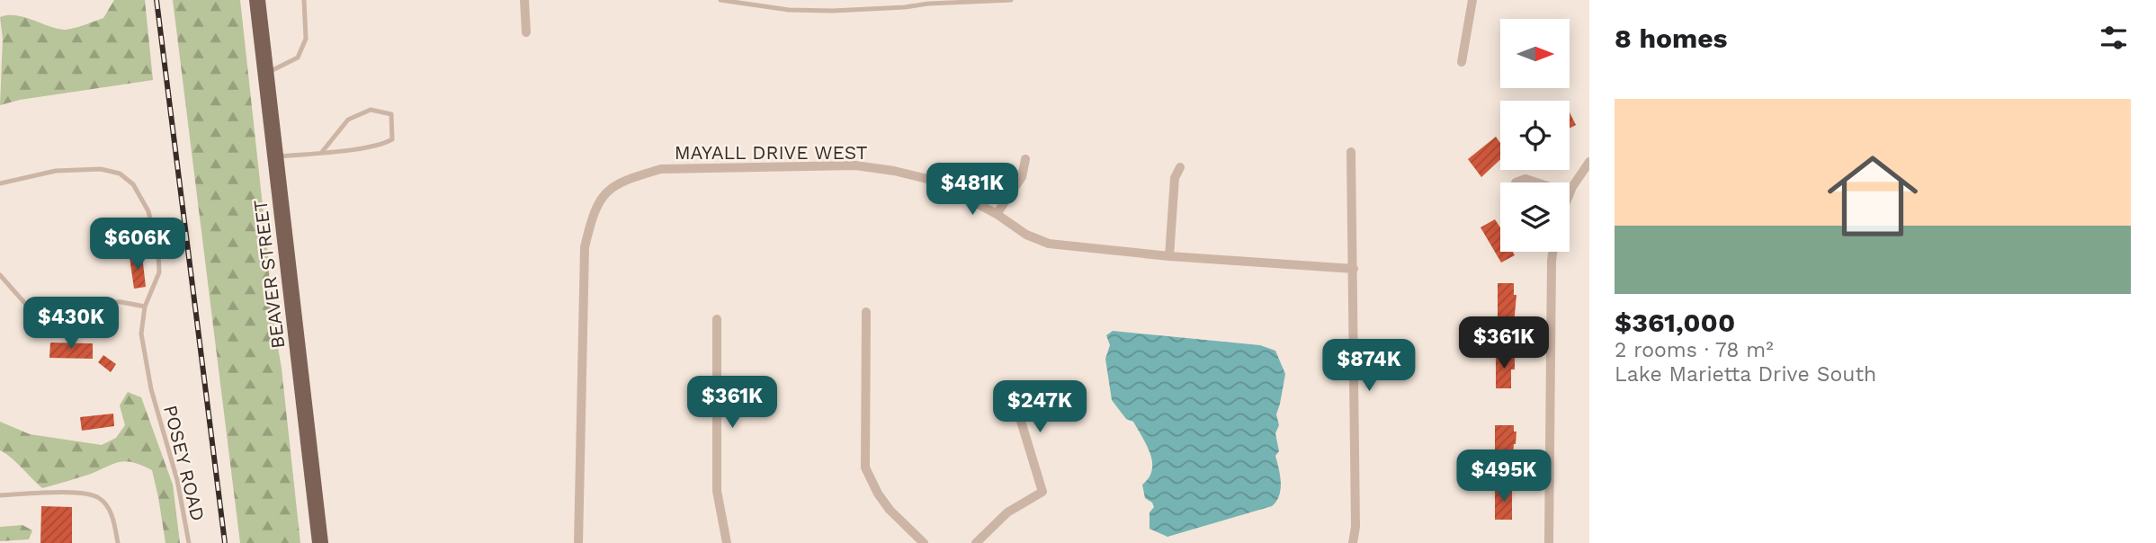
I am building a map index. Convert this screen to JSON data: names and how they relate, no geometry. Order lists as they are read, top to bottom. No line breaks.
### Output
{"streets":{"main road":["BEAVER STREET"],"street":["MAYALL DRIVE WEST"],"lane":["POSEY ROAD"]},"north":"right","page":{"heading":"8 homes","list":[{"name":"$361,000","note":"2 rooms · 78 m² · Lake Marietta Drive South"}],"price":["$481K","$606K","$430K","$361K","$874K","$361K","$247K","$495K"]}}
